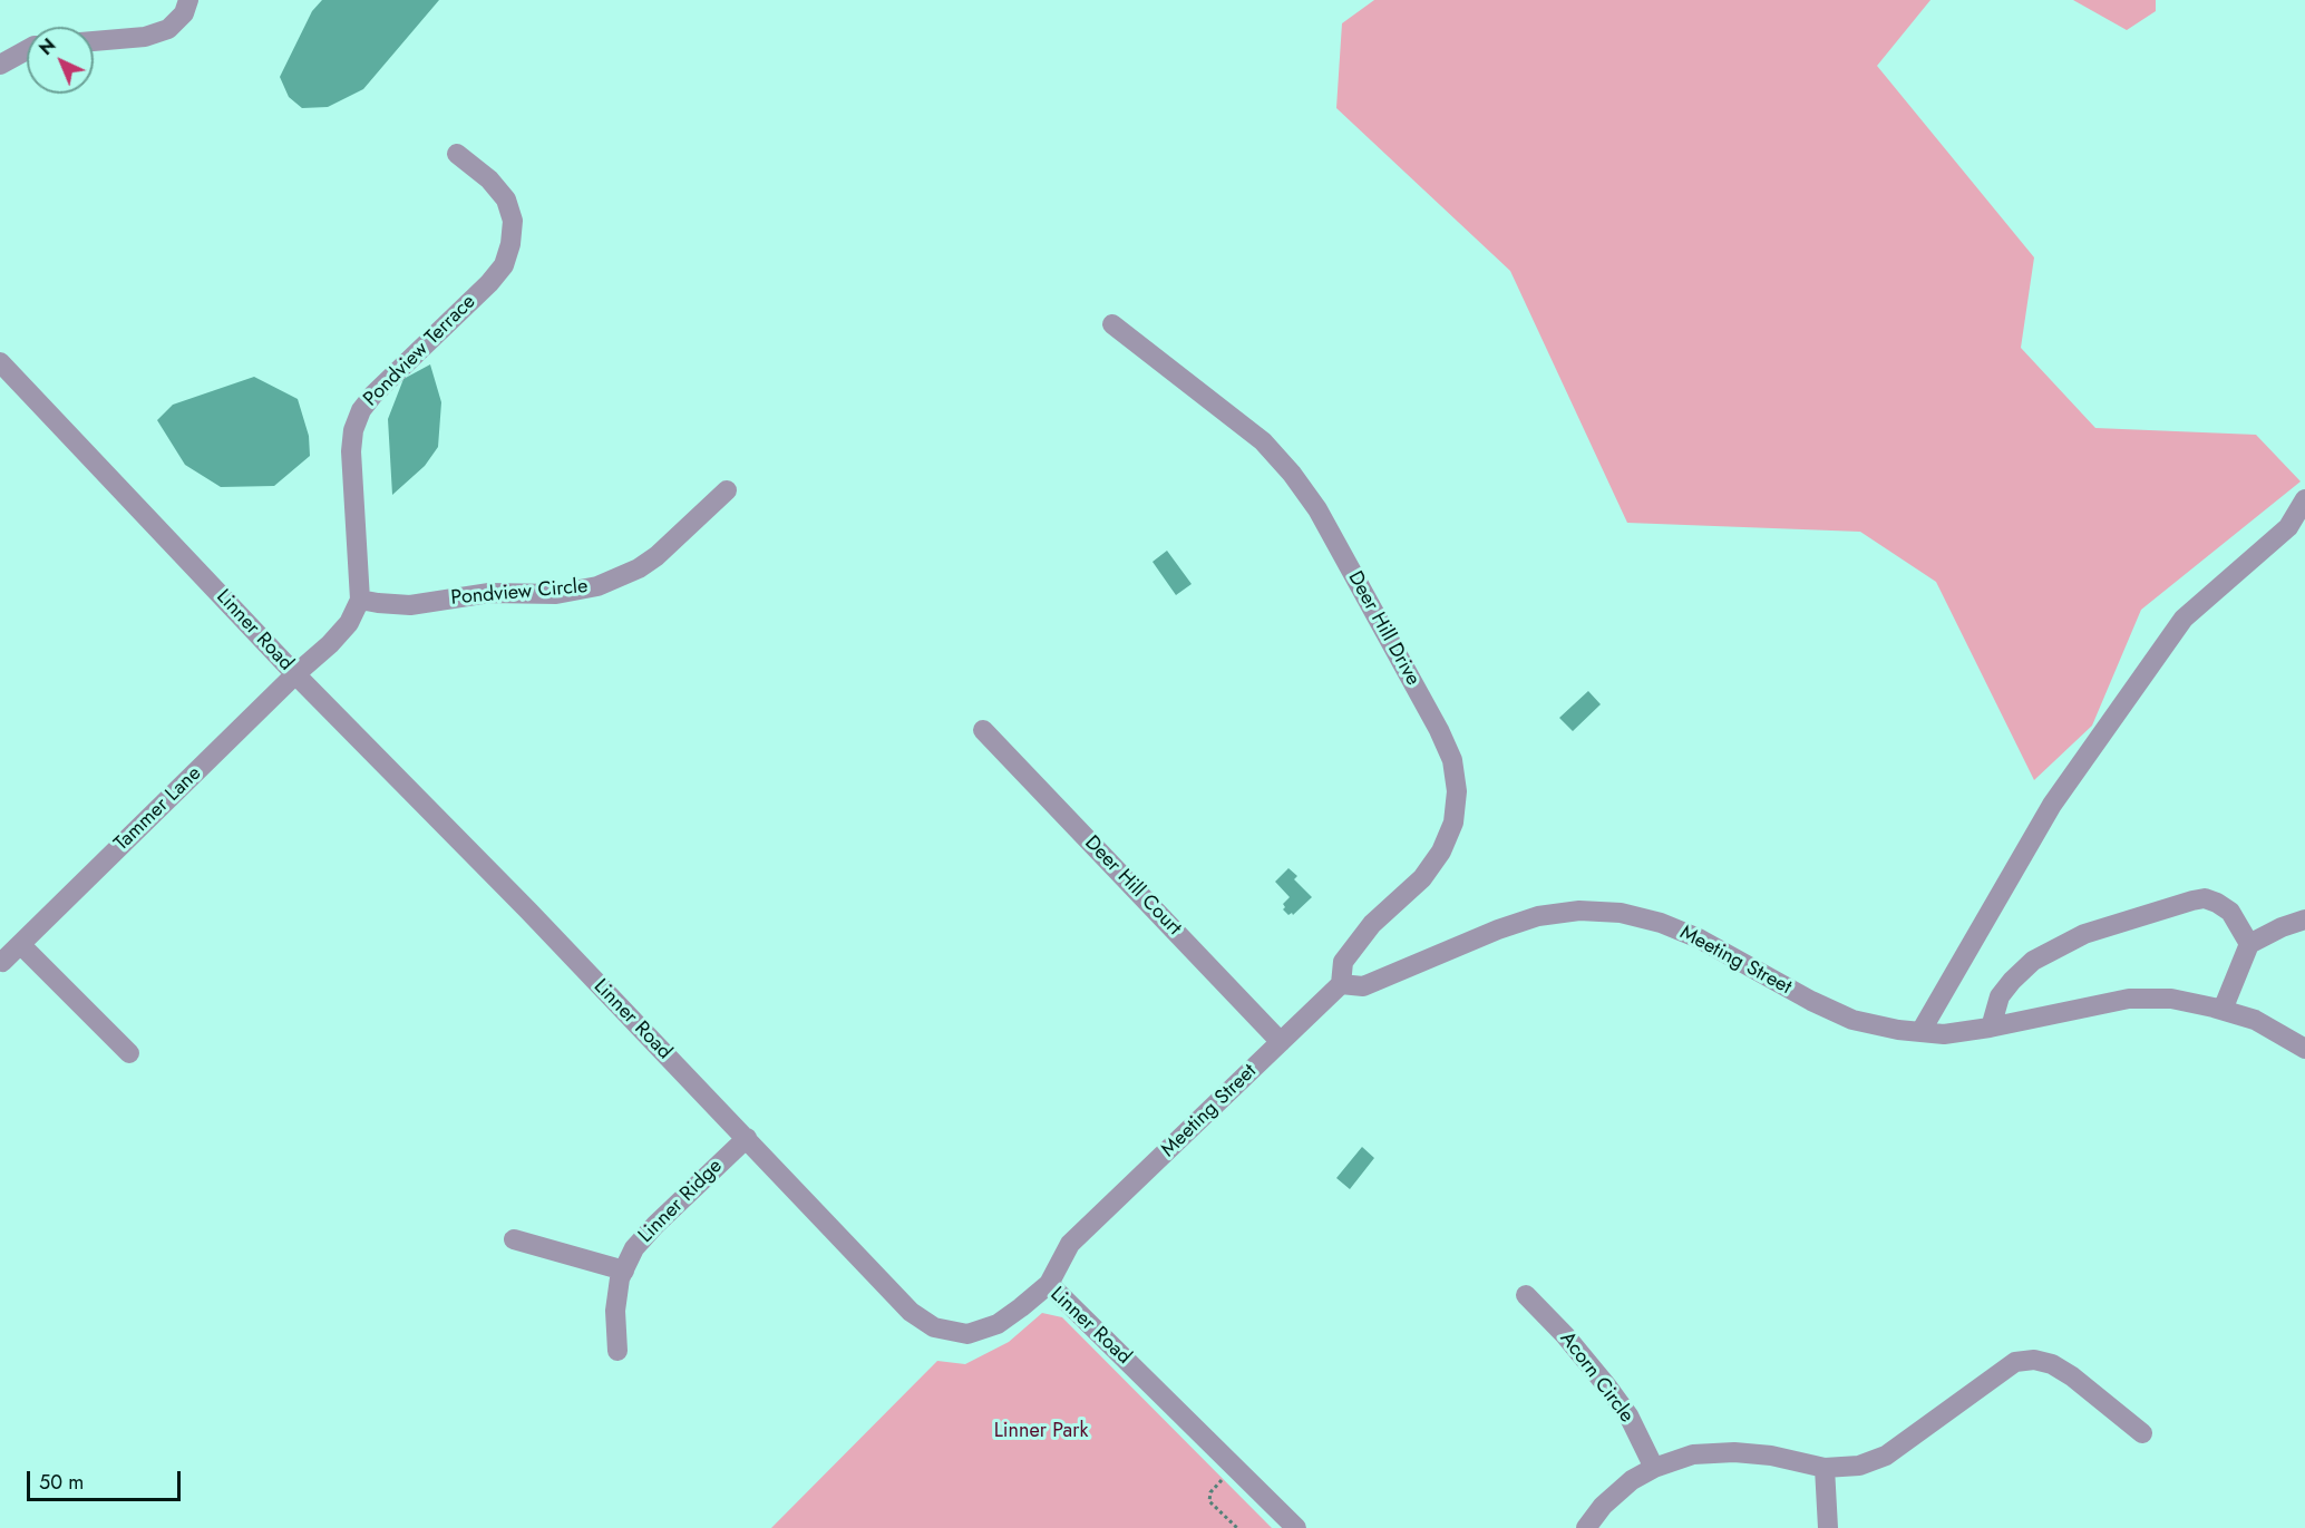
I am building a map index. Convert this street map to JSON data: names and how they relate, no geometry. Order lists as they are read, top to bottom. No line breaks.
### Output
{"streets":{"street":["Pondview Terrace","Pondview Circle","Deer Hill Drive","Linner Road","Tammer Lane","Deer Hill Court","Meeting Street","Linner Ridge","Acorn Circle"]},"crossings":[["Pondview Terrace","Pondview Circle"],["Deer Hill Drive","Meeting Street"],["Linner Road","Tammer Lane"],["Linner Road","Meeting Street"],["Linner Road","Linner Ridge"],["Deer Hill Court","Meeting Street"]],"parks":["Linner Park"],"scale_bar":"50 m","north":"top left"}
